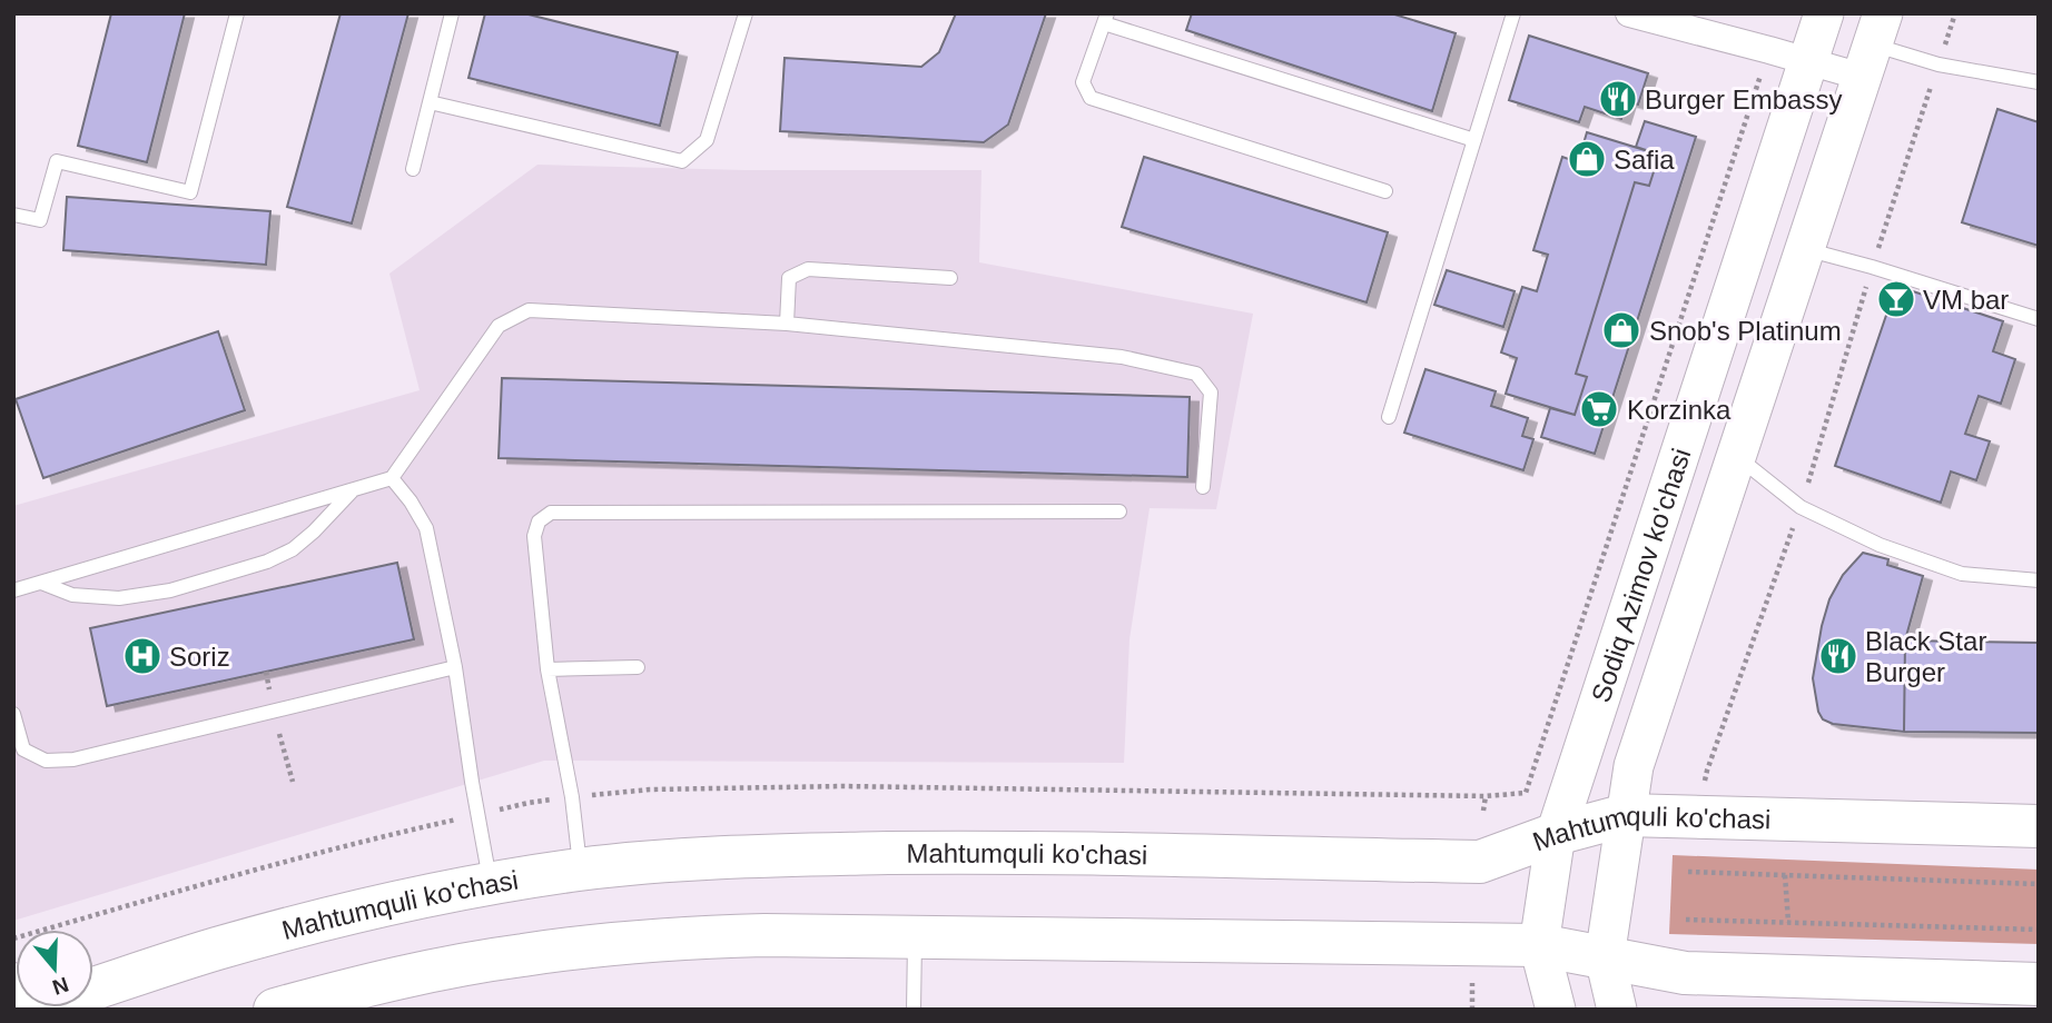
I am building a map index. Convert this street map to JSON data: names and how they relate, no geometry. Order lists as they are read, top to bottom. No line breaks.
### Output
{"streets":{"main road":["Sodiq Azimov ko'chasi","Mahtumquli ko'chasi"]},"crossings":[["Sodiq Azimov ko'chasi","Mahtumquli ko'chasi"]],"places":{"restaurant":["Burger Embassy","Black Star Burger"],"shop":["Safia","Snob's Platinum"],"bar":["VM bar"],"supermarket":["Korzinka"],"hospital":["Soriz"]},"north":"bottom"}
